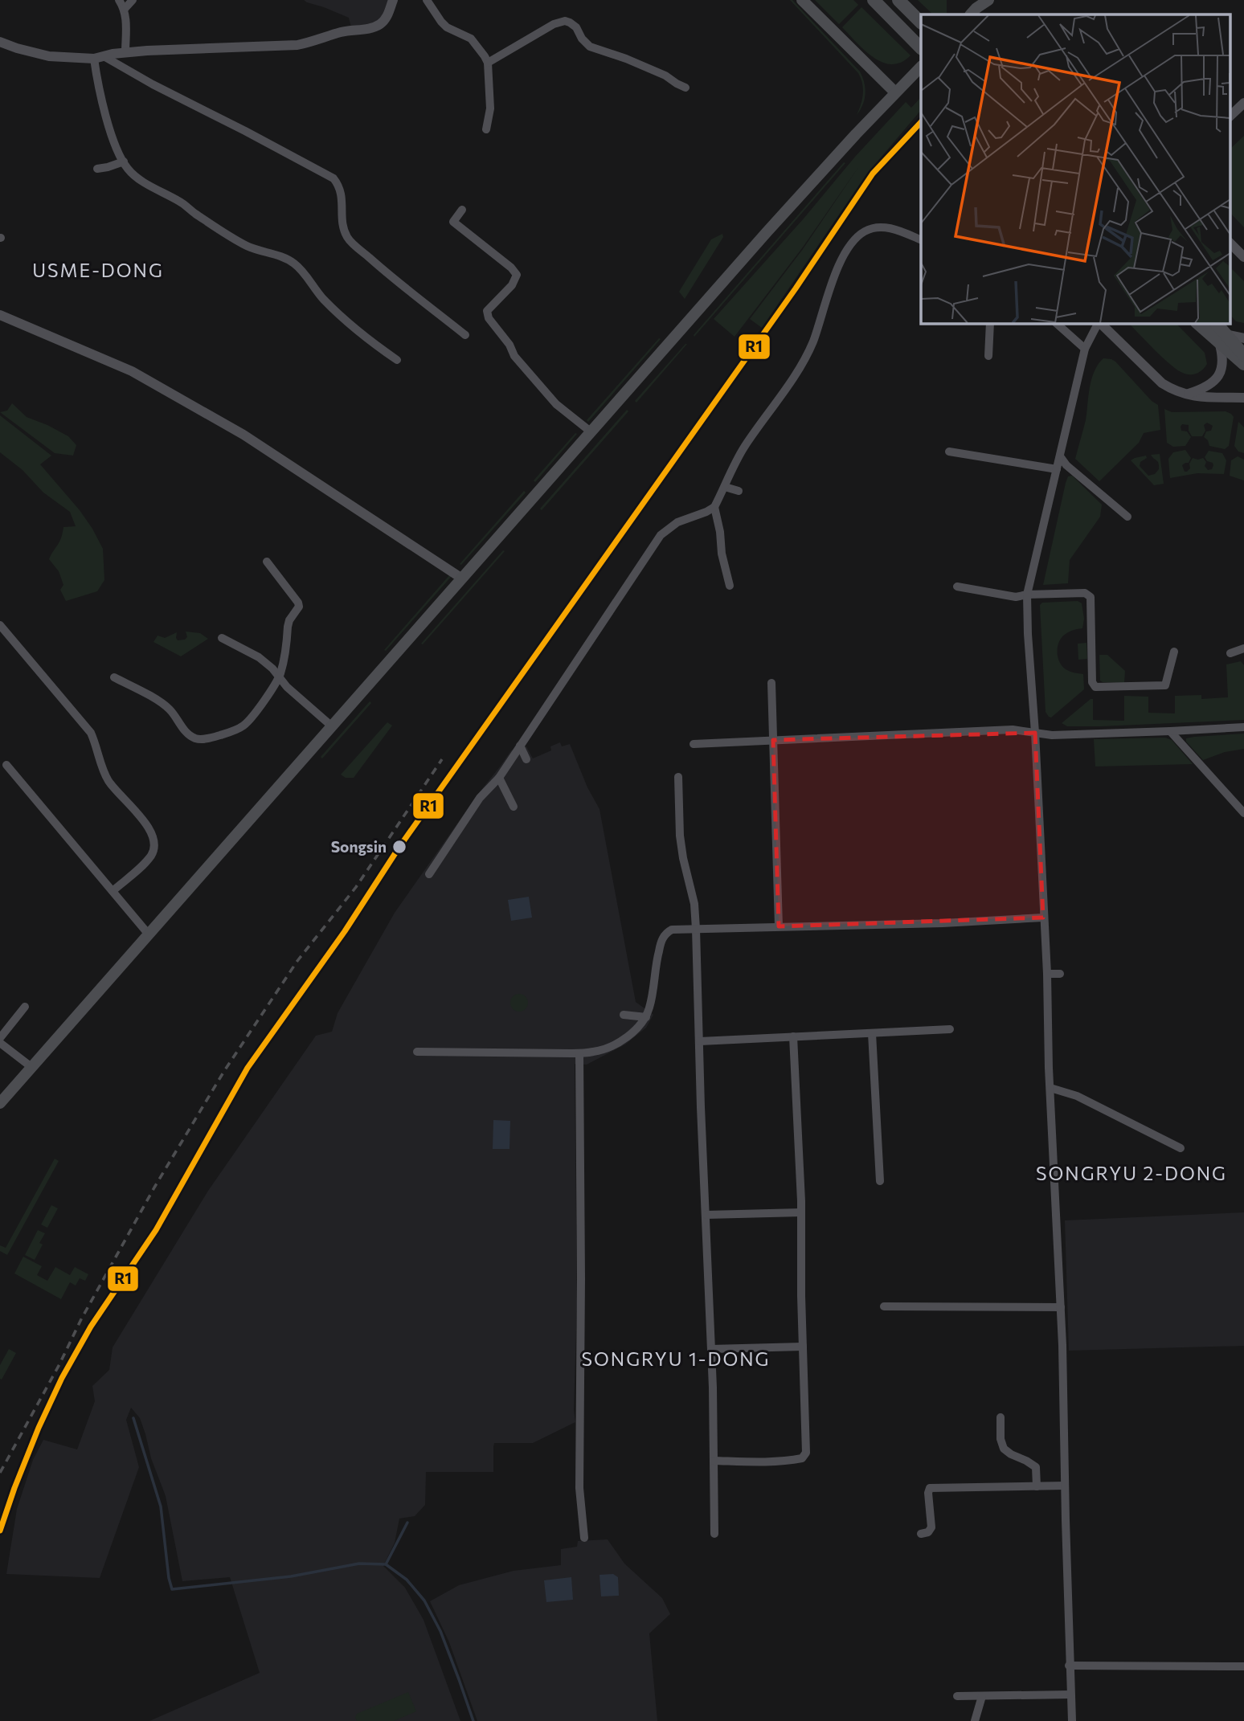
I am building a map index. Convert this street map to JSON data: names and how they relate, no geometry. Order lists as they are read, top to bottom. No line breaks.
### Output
{"districts":["USME-DONG","SONGRYU 2-DONG","SONGRYU 1-DONG"],"places":["Songsin"],"lines":["transit line R1"]}
